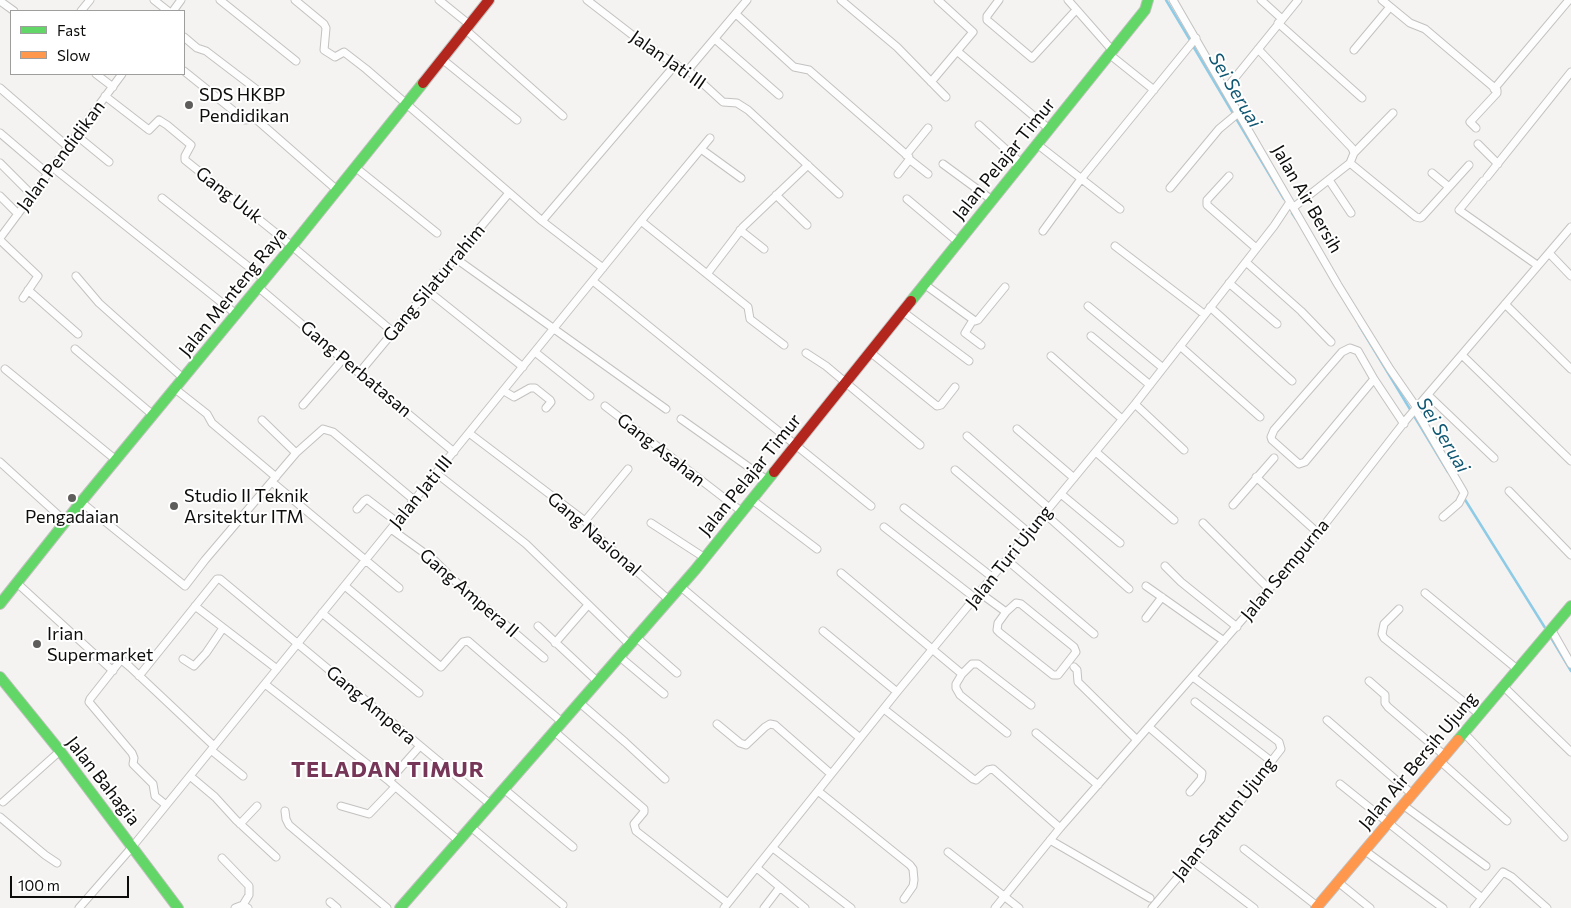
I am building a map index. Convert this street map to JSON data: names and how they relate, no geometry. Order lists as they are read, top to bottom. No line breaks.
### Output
{"streets":{"street":["Jalan Jati III","Jalan Pendidikan","Jalan Pelajar Timur","Gang Uuk","Jalan Air Bersih","Gang Silaturrahim","Jalan Menteng Raya","Gang Perbatasan","Gang Asahan","Gang Nasional","Jalan Turi Ujung","Jalan Sempurna","Gang Ampera II","Gang Ampera","Jalan Air Bersih Ujung","Jalan Bahagia","Jalan Santun Ujung"]},"crossings":[["Jalan Jati III","Gang Perbatasan"],["Jalan Jati III","Gang Nasional"],["Jalan Jati III","Gang Ampera II"],["Jalan Jati III","Gang Ampera"],["Jalan Jati III","Jalan Bahagia"],["Jalan Pendidikan","Gang Uuk"],["Jalan Pelajar Timur","Gang Asahan"],["Jalan Pelajar Timur","Gang Nasional"],["Jalan Pelajar Timur","Gang Ampera"],["Gang Uuk","Gang Silaturrahim"],["Gang Uuk","Jalan Menteng Raya"],["Jalan Air Bersih","Jalan Turi Ujung"],["Jalan Air Bersih","Jalan Sempurna"],["Gang Silaturrahim","Gang Perbatasan"],["Jalan Menteng Raya","Gang Perbatasan"],["Jalan Sempurna","Jalan Santun Ujung"]],"districts":["TELADAN TIMUR"],"water":["Sei Seruai"],"places":["SDS HKBP Pendidikan","Pengadaian","Studio II Teknik Arsitektur ITM","Irian Supermarket"],"legend":["Fast","Slow"],"scale_bar":"100 m"}
